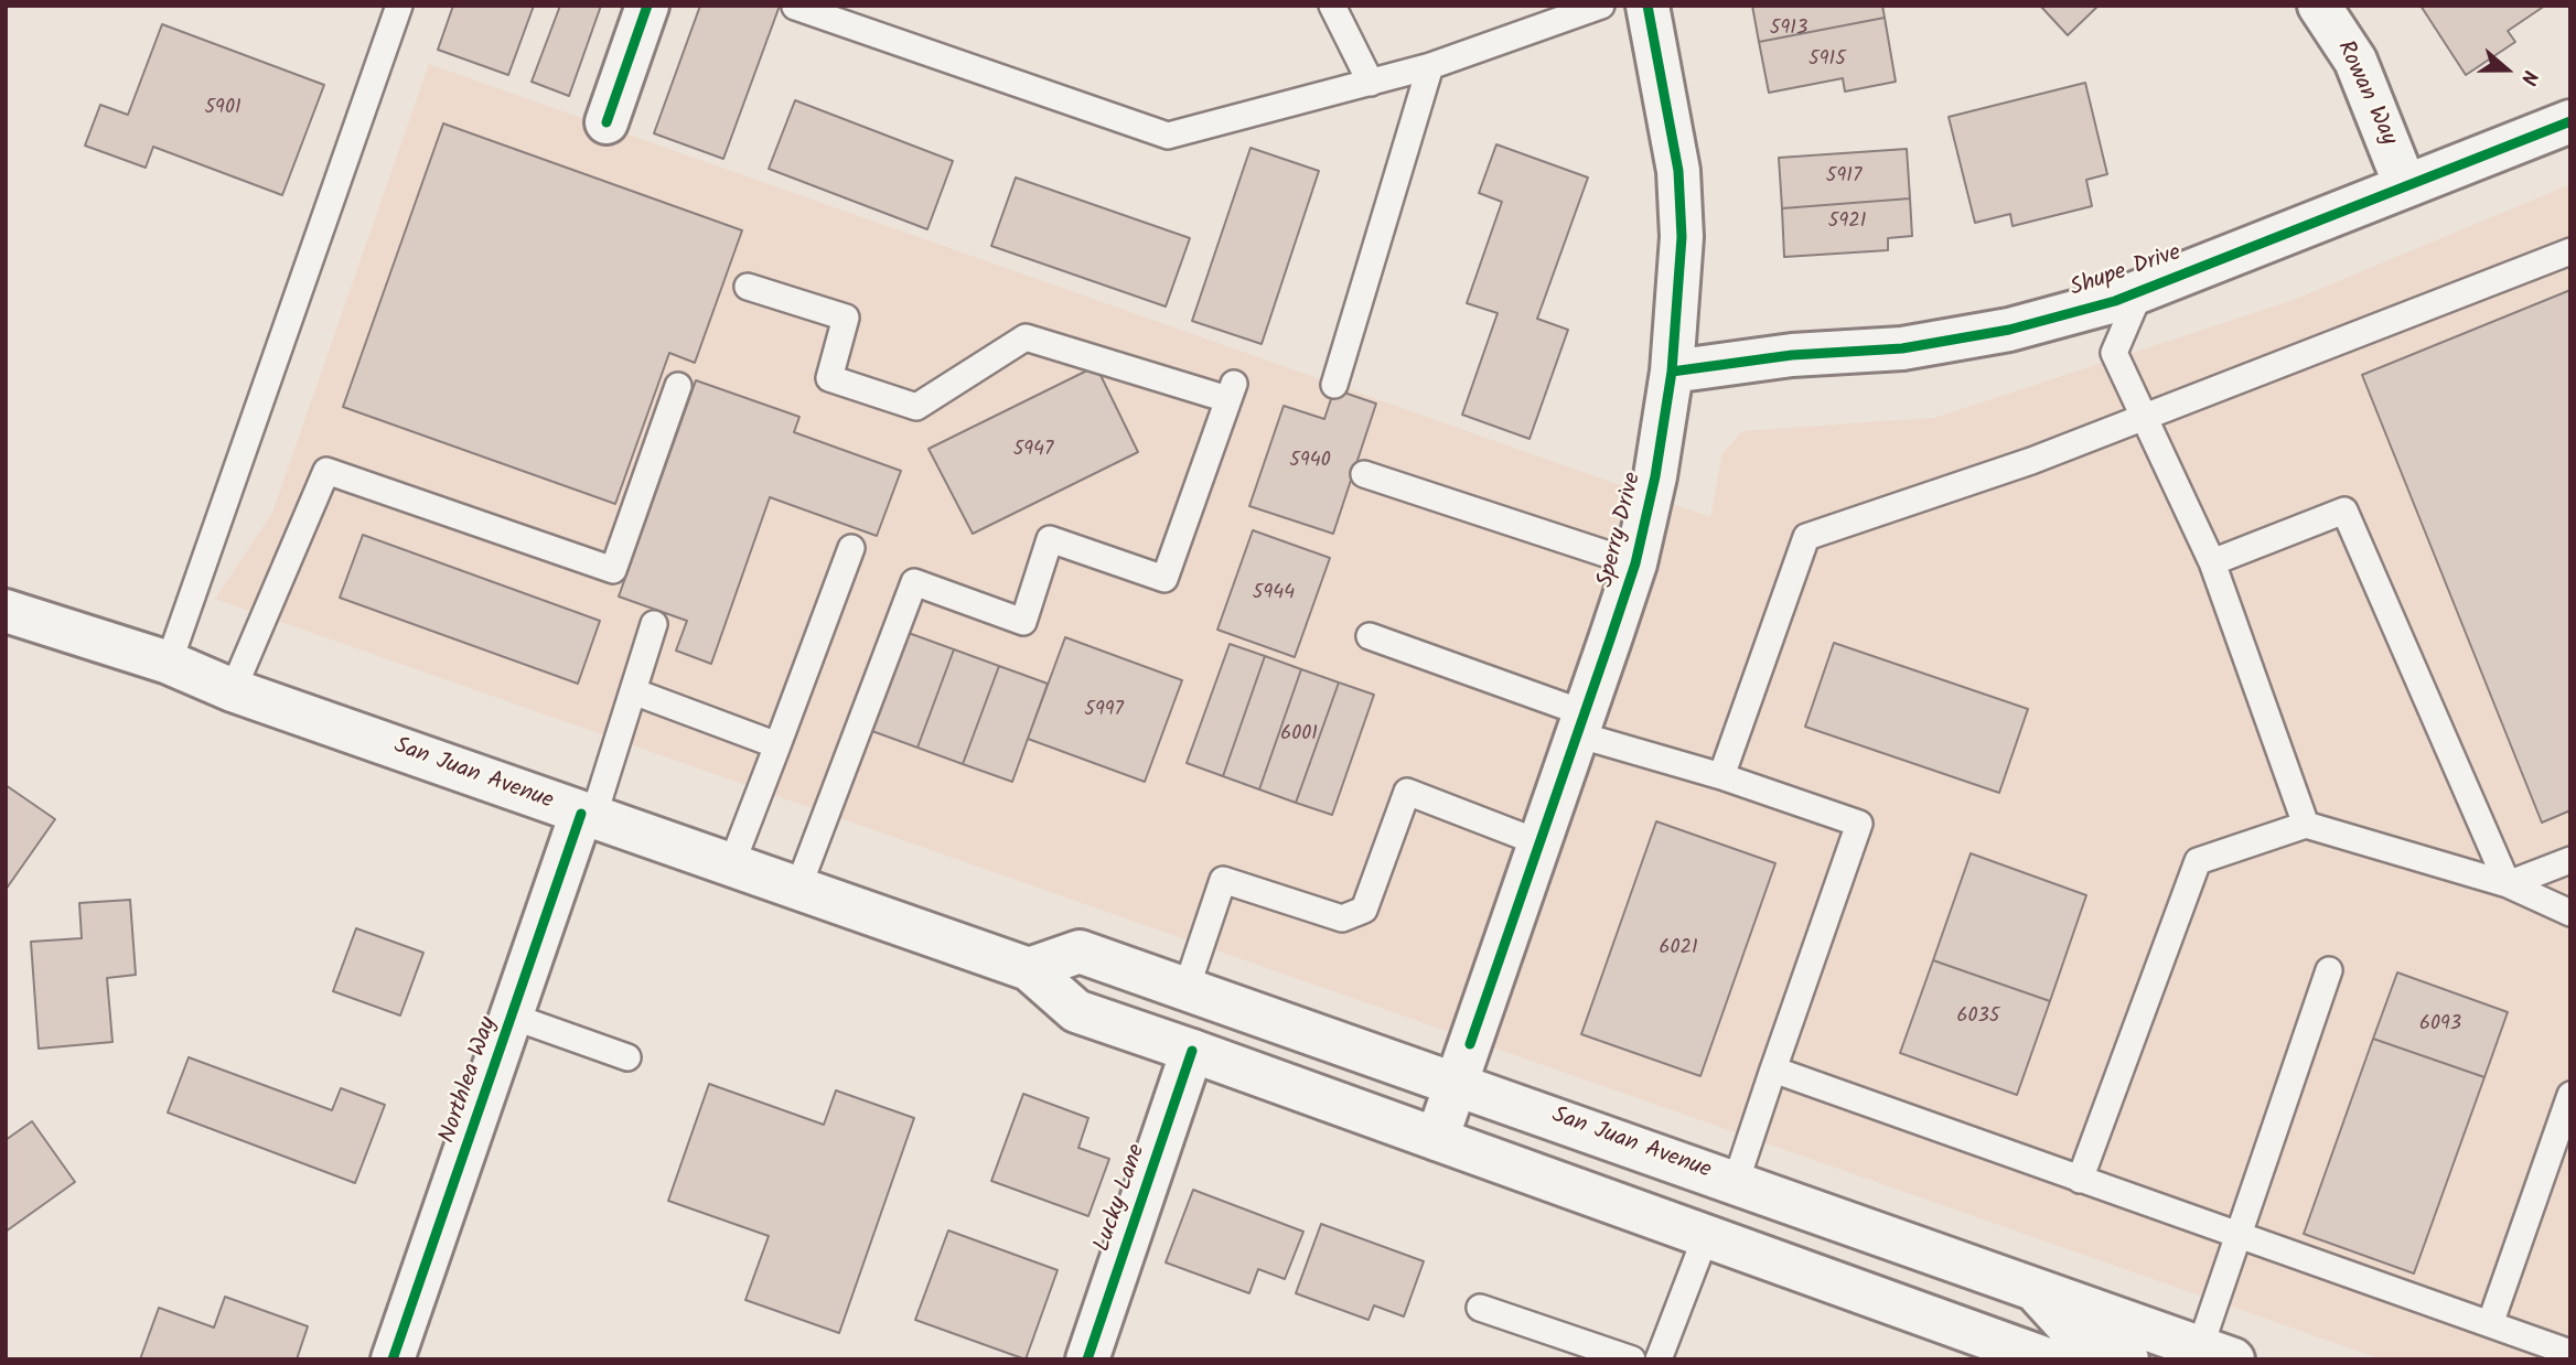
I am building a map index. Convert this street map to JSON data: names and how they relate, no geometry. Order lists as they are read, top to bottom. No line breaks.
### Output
{"streets":{"main road":["Rowan Way","Shupe Drive","Sperry Drive","San Juan Avenue","Northlea Way","Lucky Lane"]},"crossings":[["Rowan Way","Shupe Drive"],["Shupe Drive","Sperry Drive"],["Sperry Drive","San Juan Avenue"],["San Juan Avenue","Northlea Way"],["San Juan Avenue","Lucky Lane"]],"house_numbers":["5913","5915","5901","5917","5921","5947","5940","5944","5997","6001","6021","6035","6093"],"north":"right"}
